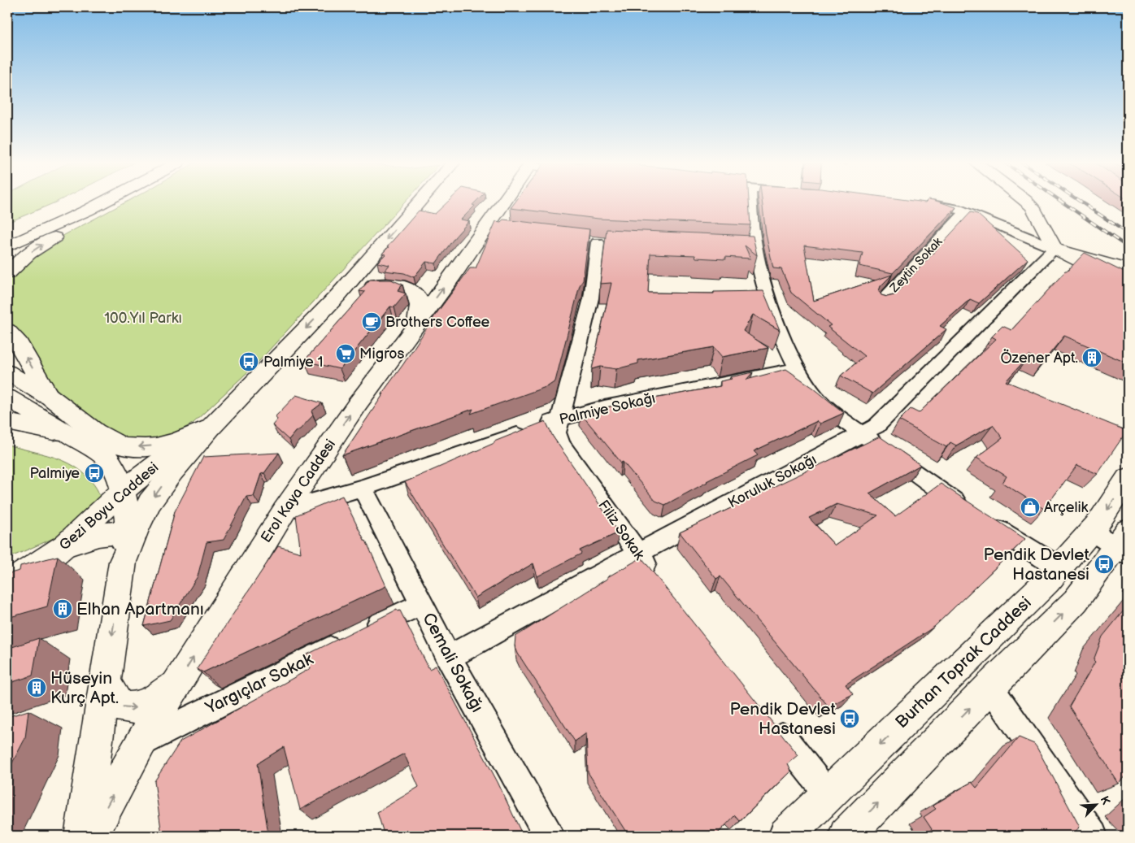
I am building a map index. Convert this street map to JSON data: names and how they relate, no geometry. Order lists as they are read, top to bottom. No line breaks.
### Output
{"streets":{"main road":["Erol Kaya Caddesi","Gezi Boyu Caddesi","Burhan Toprak Caddesi"],"street":["Zeytin Sokak","Palmiye Sokağı","Koruluk Sokağı","Filiz Sokak","Cemali Sokağı","Yargıçlar Sokak"]},"crossings":[["Palmiye Sokağı","Erol Kaya Caddesi"],["Palmiye Sokağı","Filiz Sokak"],["Palmiye Sokağı","Cemali Sokağı"],["Koruluk Sokağı","Filiz Sokak"],["Koruluk Sokağı","Cemali Sokağı"],["Erol Kaya Caddesi","Yargıçlar Sokak"],["Cemali Sokağı","Yargıçlar Sokak"]],"parks":["100.Yıl Parkı"],"places":{"cafe":["Brothers Coffee"],"supermarket":["Migros"],"building":["Özener Apt.","Elhan Apartmanı","Hüseyin Kurç Apt."],"bus stop":["Palmiye 1","Palmiye","Pendik Devlet Hastanesi","Pendi̇k Devlet Hastanesi̇"],"shop":["Arçelik"]},"north":"top right"}
